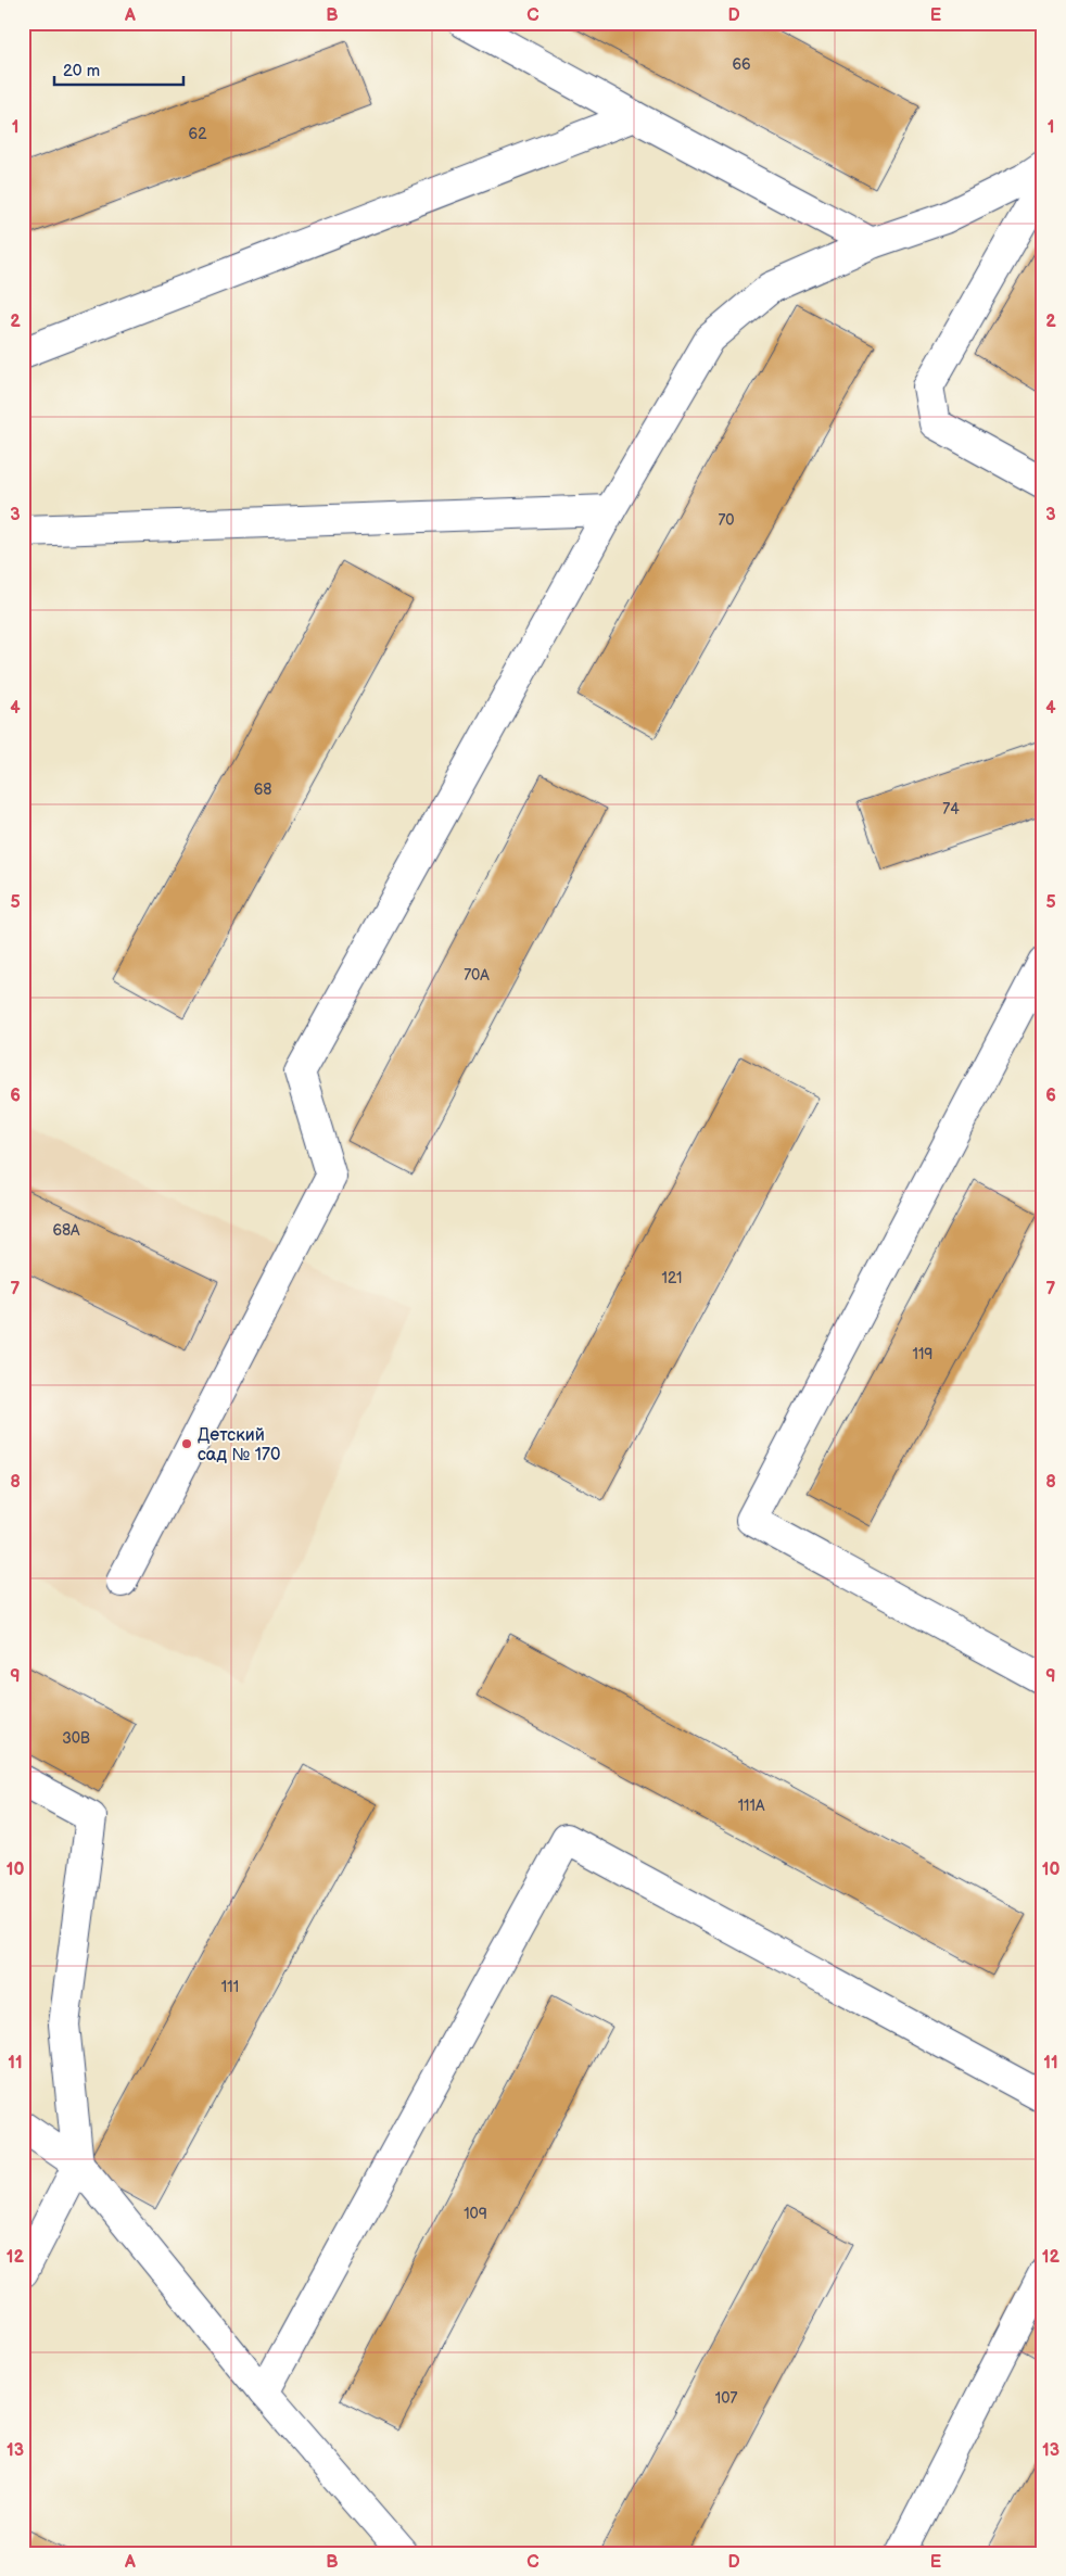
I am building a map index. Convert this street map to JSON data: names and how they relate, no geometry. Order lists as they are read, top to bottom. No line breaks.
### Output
{"places":["Детский сад № 170"],"house_numbers":["66","62","70","68","74","70А","68А","121","119","30В","111А","111","109","107"],"scale_bar":"20 m","grid":{"columns":["A","B","C","D","E"],"rows":["1","2","3","4","5","6","7","8","9","10","11","12","13"]}}
